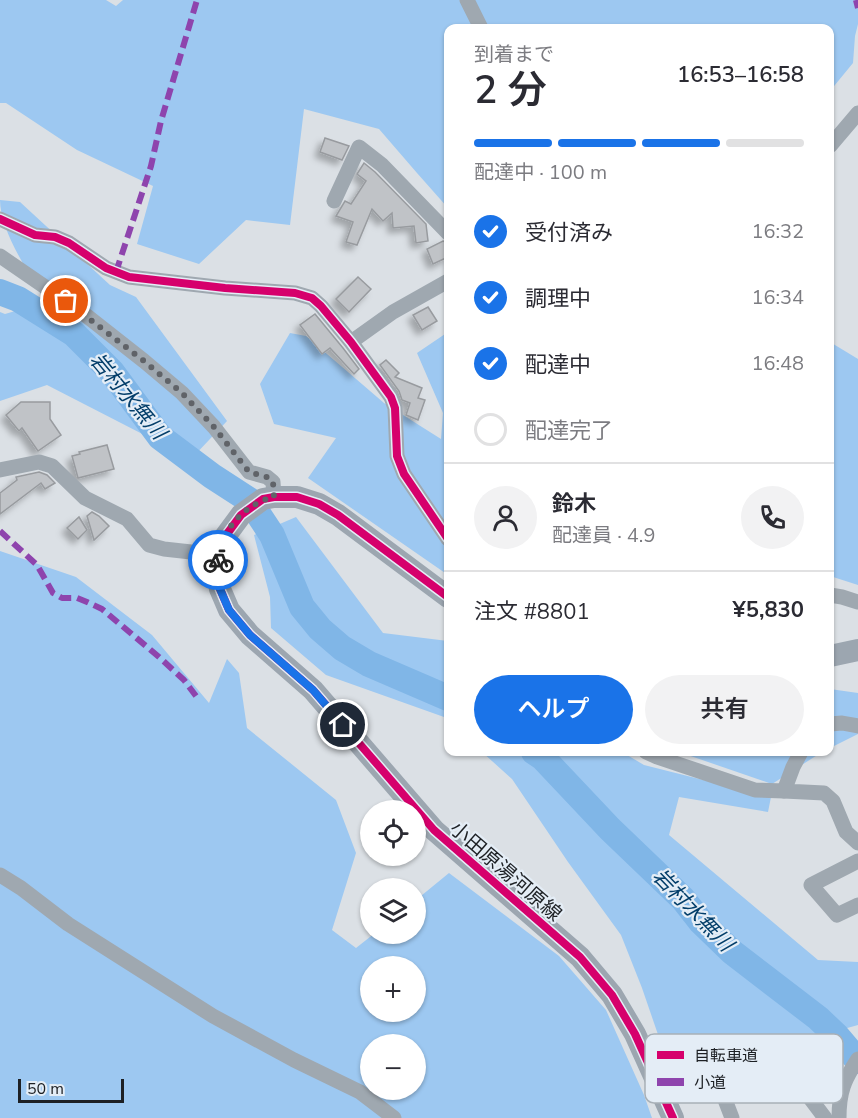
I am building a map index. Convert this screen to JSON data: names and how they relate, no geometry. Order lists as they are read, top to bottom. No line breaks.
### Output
{"streets":{"main road":["小田原湯河原線"]},"water":["岩村水無川"],"legend":["自転車道","小道"],"scale_bar":"50 m","page":{"heading":["2 分","到着まで","16:53–16:58"],"panel":["鈴木","配達員 · 4.9","注文 #8801","¥5,830"],"bar":"配達中 · 100 m","list":[["受付済み","16:32"],["調理中","16:34"],["配達中","16:48"],"配達完了"],"buttons":["ヘルプ","共有"],"map_buttons":["+","−"],"scale":"50 m"}}
